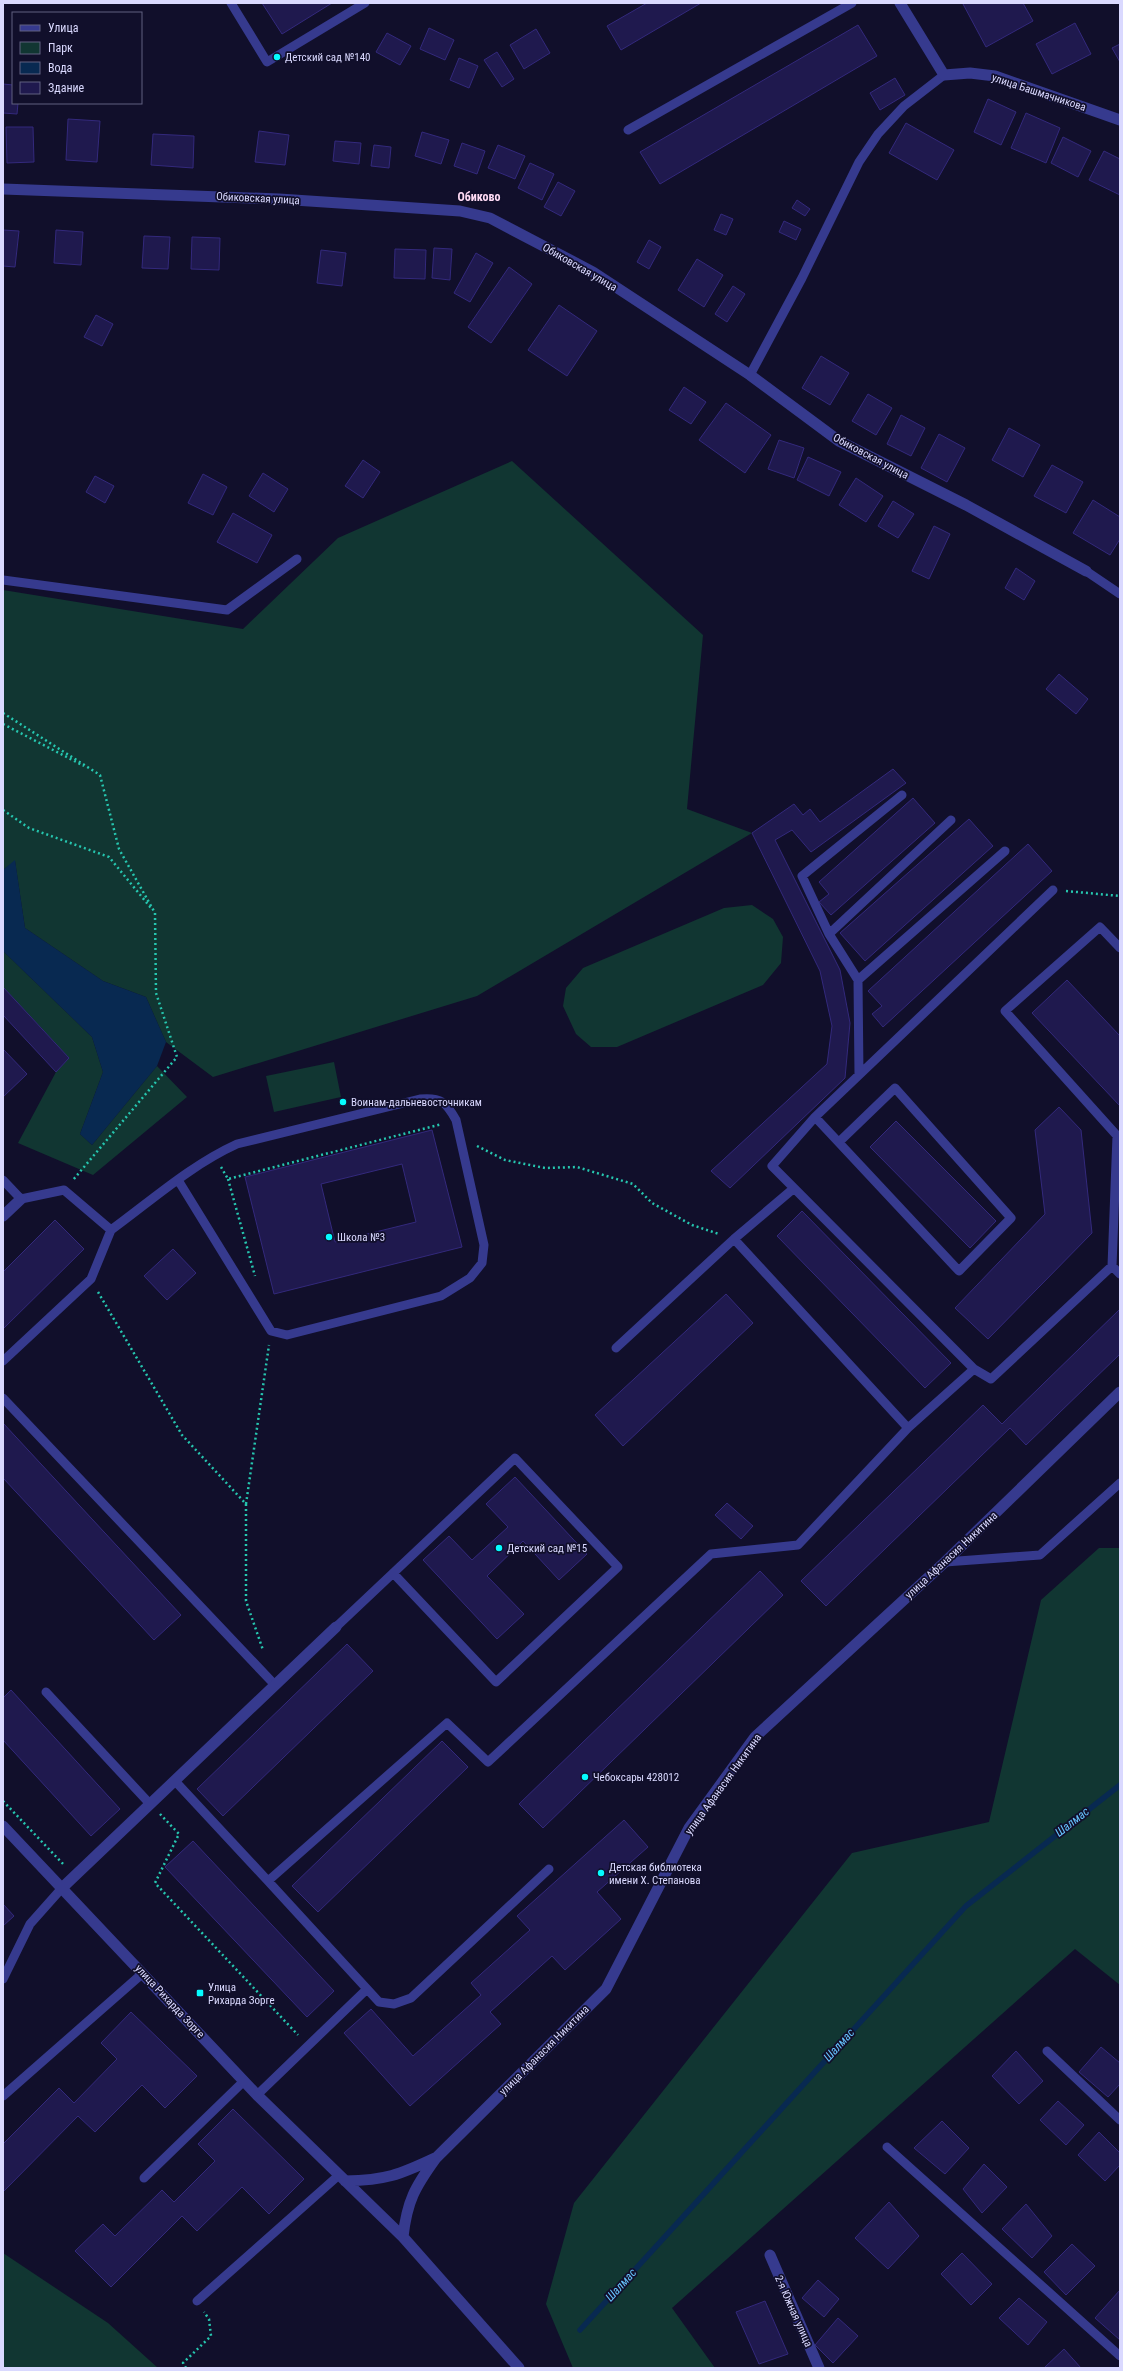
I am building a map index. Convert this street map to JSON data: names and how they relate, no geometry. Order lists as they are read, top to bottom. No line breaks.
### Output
{"streets":{"street":["улица Башмачникова","Обиковская улица","улица Афанасия Никитина","улица Рихарда Зорге","2-я Южная улица"]},"districts":["Обиково"],"water":["Шалмас"],"places":{"other":["Детский сад №140","Воинам-дальневосточникам","Школа №3","Детский сад №15","Чебоксары 428012","Детская библиотека имени Х. Степанова"],"transit":["Улица Рихарда Зорге"]},"legend":["Улица","Парк","Вода","Здание"]}
